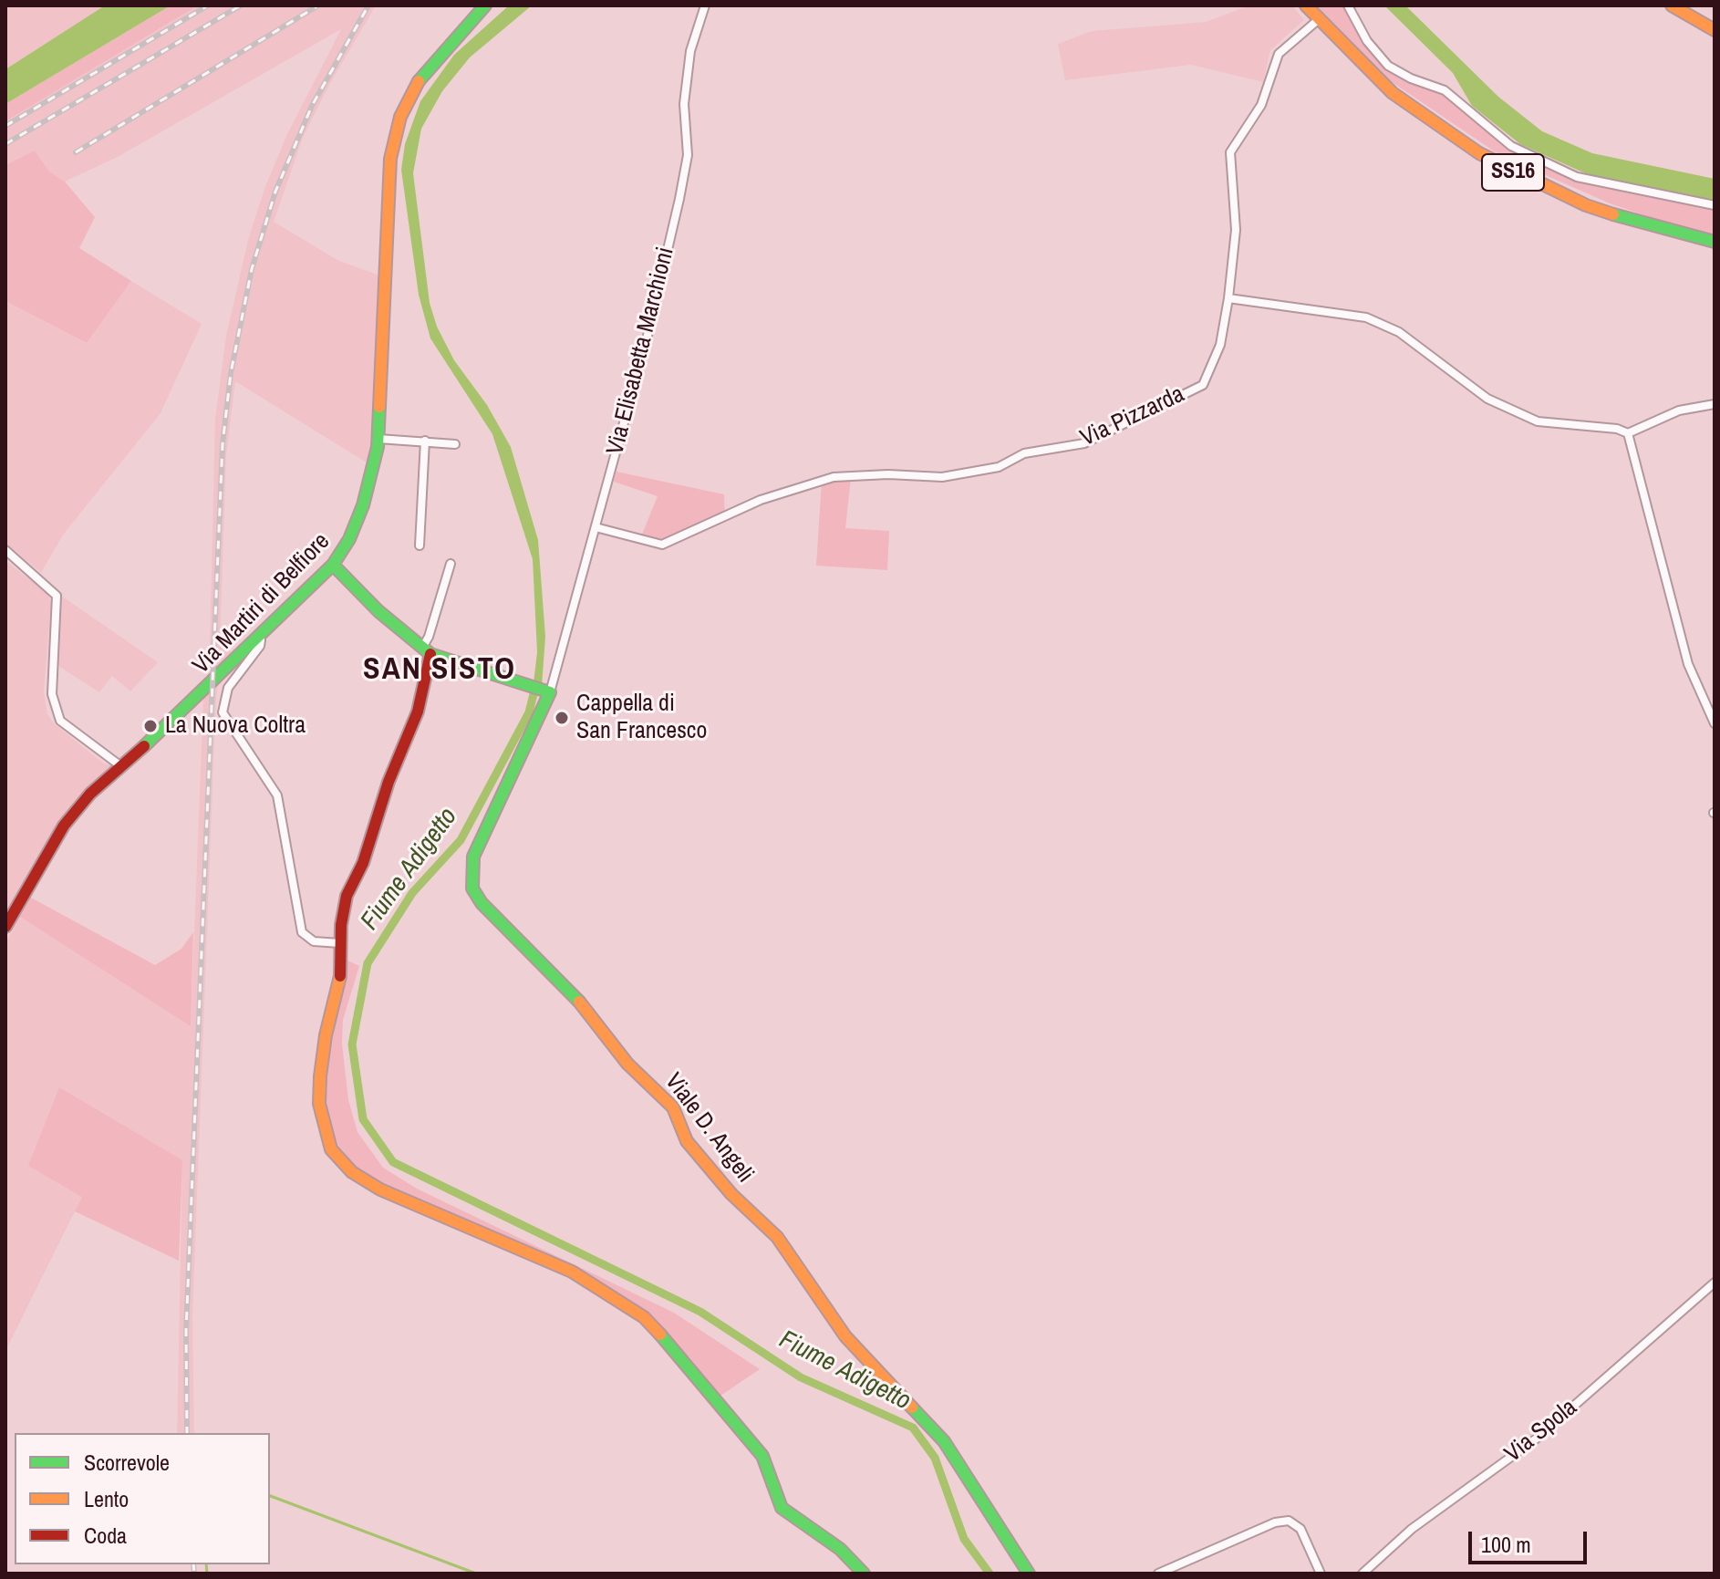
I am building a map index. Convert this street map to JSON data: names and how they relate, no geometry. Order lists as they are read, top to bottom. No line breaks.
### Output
{"streets":{"street":["SS16","Via Elisabetta Marchioni","Via Pizzarda","Via Martiri di Belfiore","Viale D. Angeli","Via Spola"]},"crossings":[["SS16","Via Pizzarda"],["Via Elisabetta Marchioni","Via Pizzarda"],["Via Elisabetta Marchioni","Viale D. Angeli"]],"districts":["SAN SISTO"],"water":["Fiume Adigetto"],"places":["Cappella di San Francesco","La Nuova Coltra"],"legend":["Scorrevole","Lento","Coda"],"scale_bar":"100 m"}
